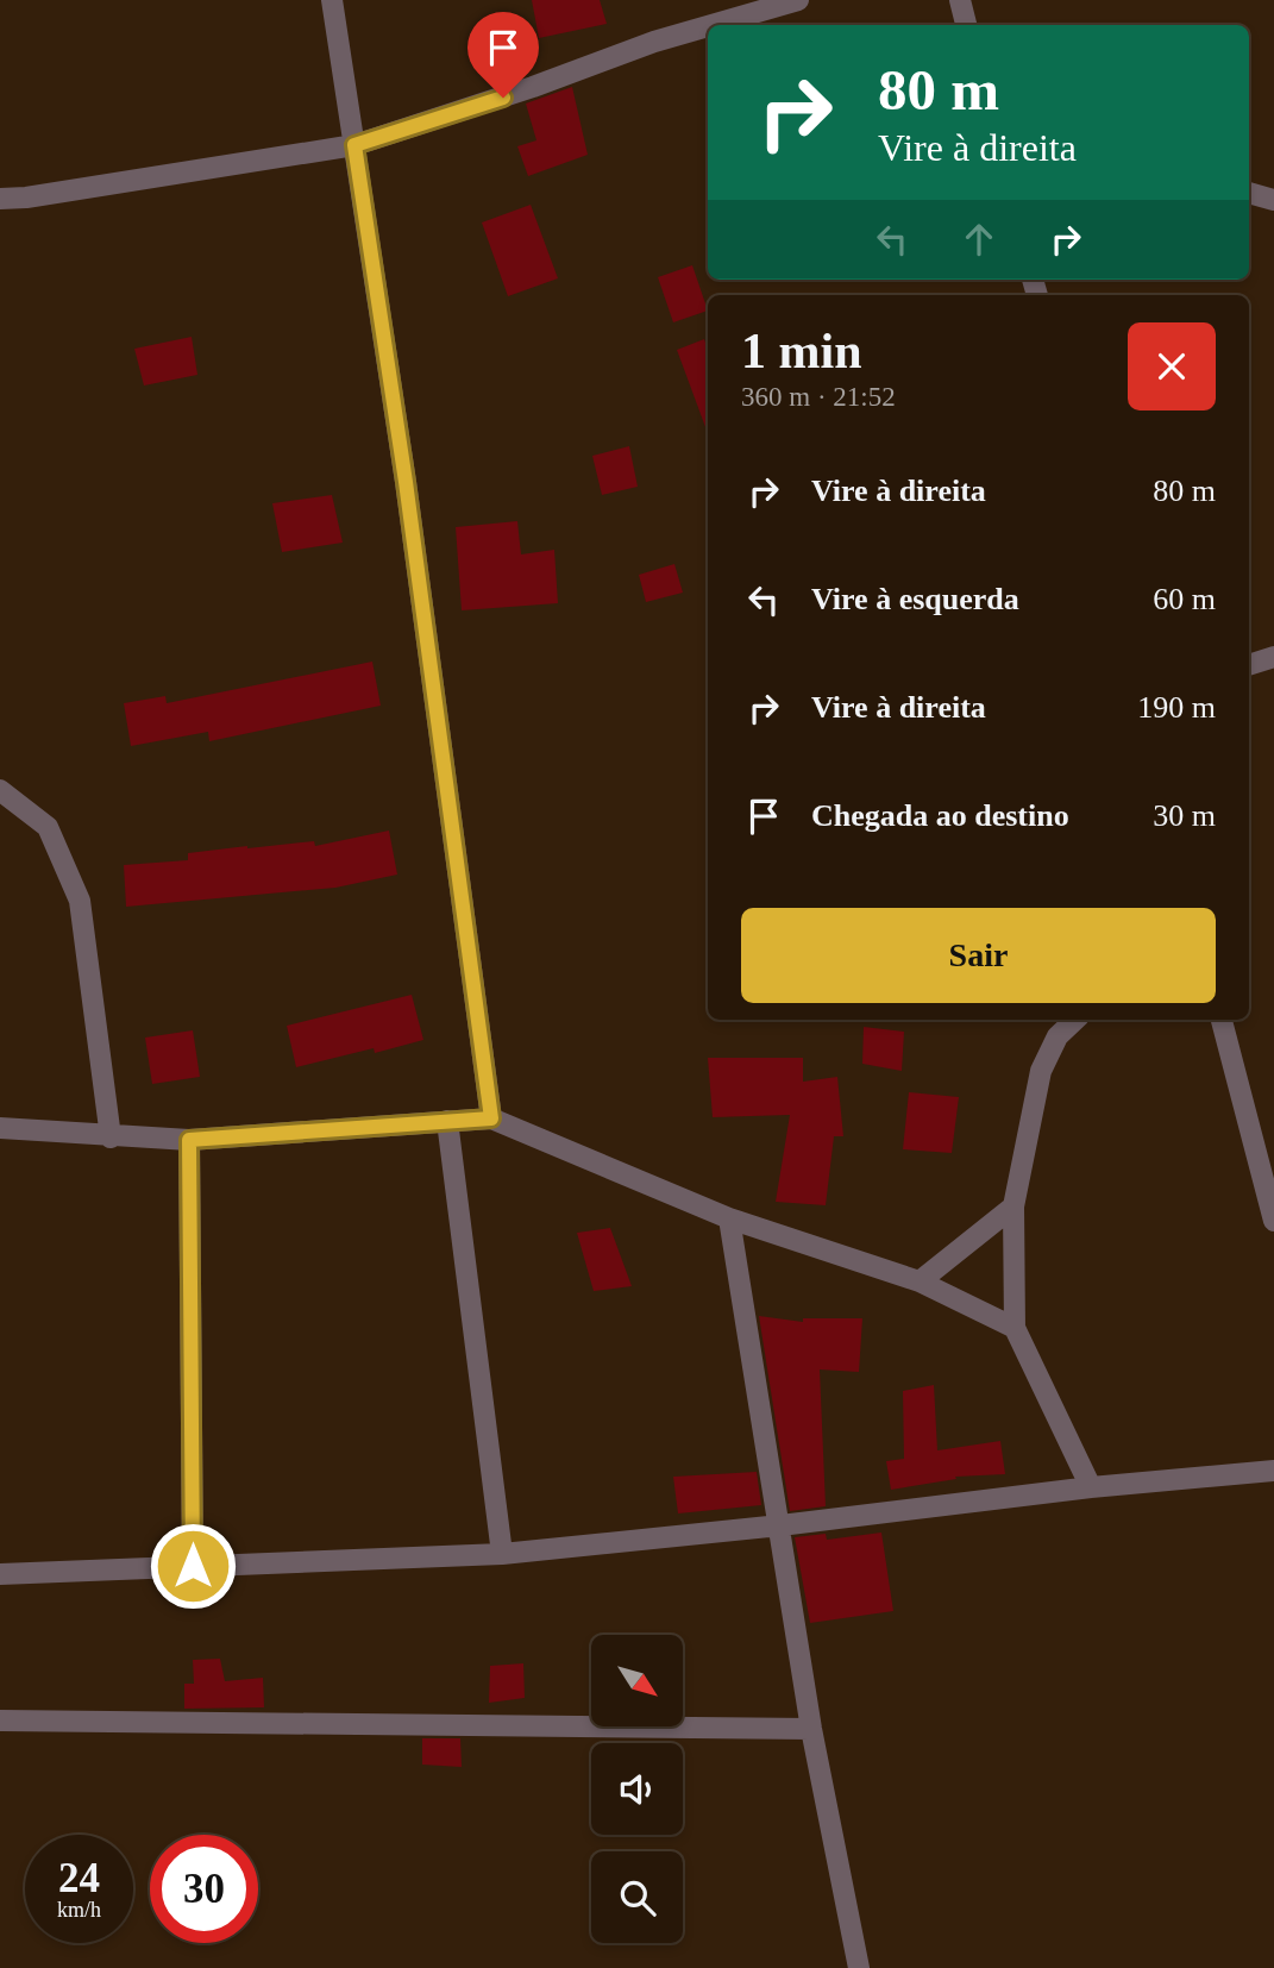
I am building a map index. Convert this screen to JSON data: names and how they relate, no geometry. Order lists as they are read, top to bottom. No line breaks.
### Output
{"north":"bottom right","page":{"turn":["80 m","Vire à direita"],"heading":["1 min","360 m · 21:52"],"list":[{"name":"Vire à direita","value":"80 m"},{"name":"Vire à esquerda","value":"60 m"},{"name":"Vire à direita","value":"190 m"},{"name":"Chegada ao destino","value":"30 m"}],"buttons":"Sair","speed":"24 km/h","limit":"30"}}
